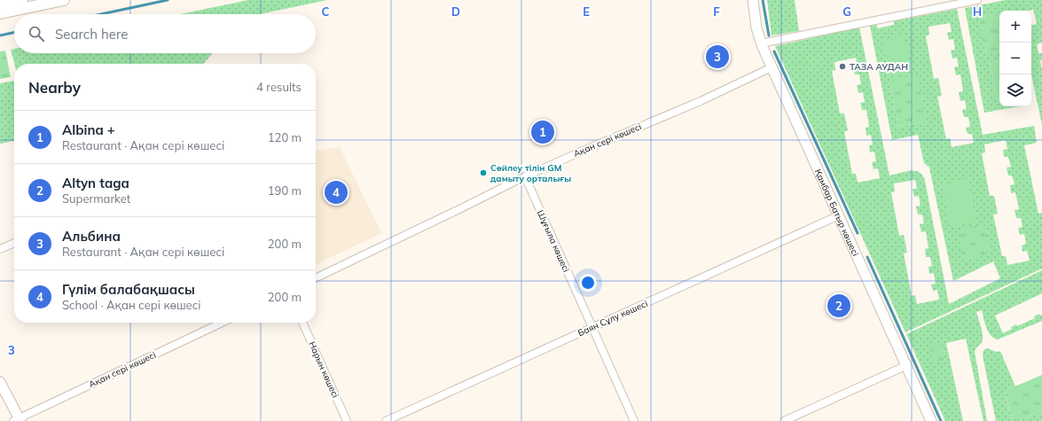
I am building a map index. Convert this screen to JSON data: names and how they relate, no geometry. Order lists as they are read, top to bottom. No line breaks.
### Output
{"streets":{"main road":["Қамбар Батыр көшесі"],"street":["Ақан сері көшесі","Шұғыла көшесі","Баян Сұлу көшесі","Нарын көшесі"]},"crossings":[["Ақан сері көшесі","Қамбар Батыр көшесі"],["Ақан сері көшесі","Шұғыла көшесі"],["Қамбар Батыр көшесі","Баян Сұлу көшесі"],["Шұғыла көшесі","Баян Сұлу көшесі"]],"places":["ТАЗА АУДАН","Сөйлеу тілін GM дамыту орталығы"],"page":{"map_buttons":["+","−"],"search":"Search here","pins":["3","1","4","2"],"heading":["Nearby","4 results"],"list":[{"mark":"1","name":"Albina +","note":"Restaurant · Ақан сері көшесі","value":"120 m"},{"mark":"2","name":"Altyn taga","note":"Supermarket","value":"190 m"},{"mark":"3","name":"Альбина","note":"Restaurant · Ақан сері көшесі","value":"200 m"},{"mark":"4","name":"Гүлім балабақшасы","note":"School · Ақан сері көшесі","value":"200 m"}]},"grid":{"columns":["C","D","E","F","G","H"],"rows":["3"]}}
